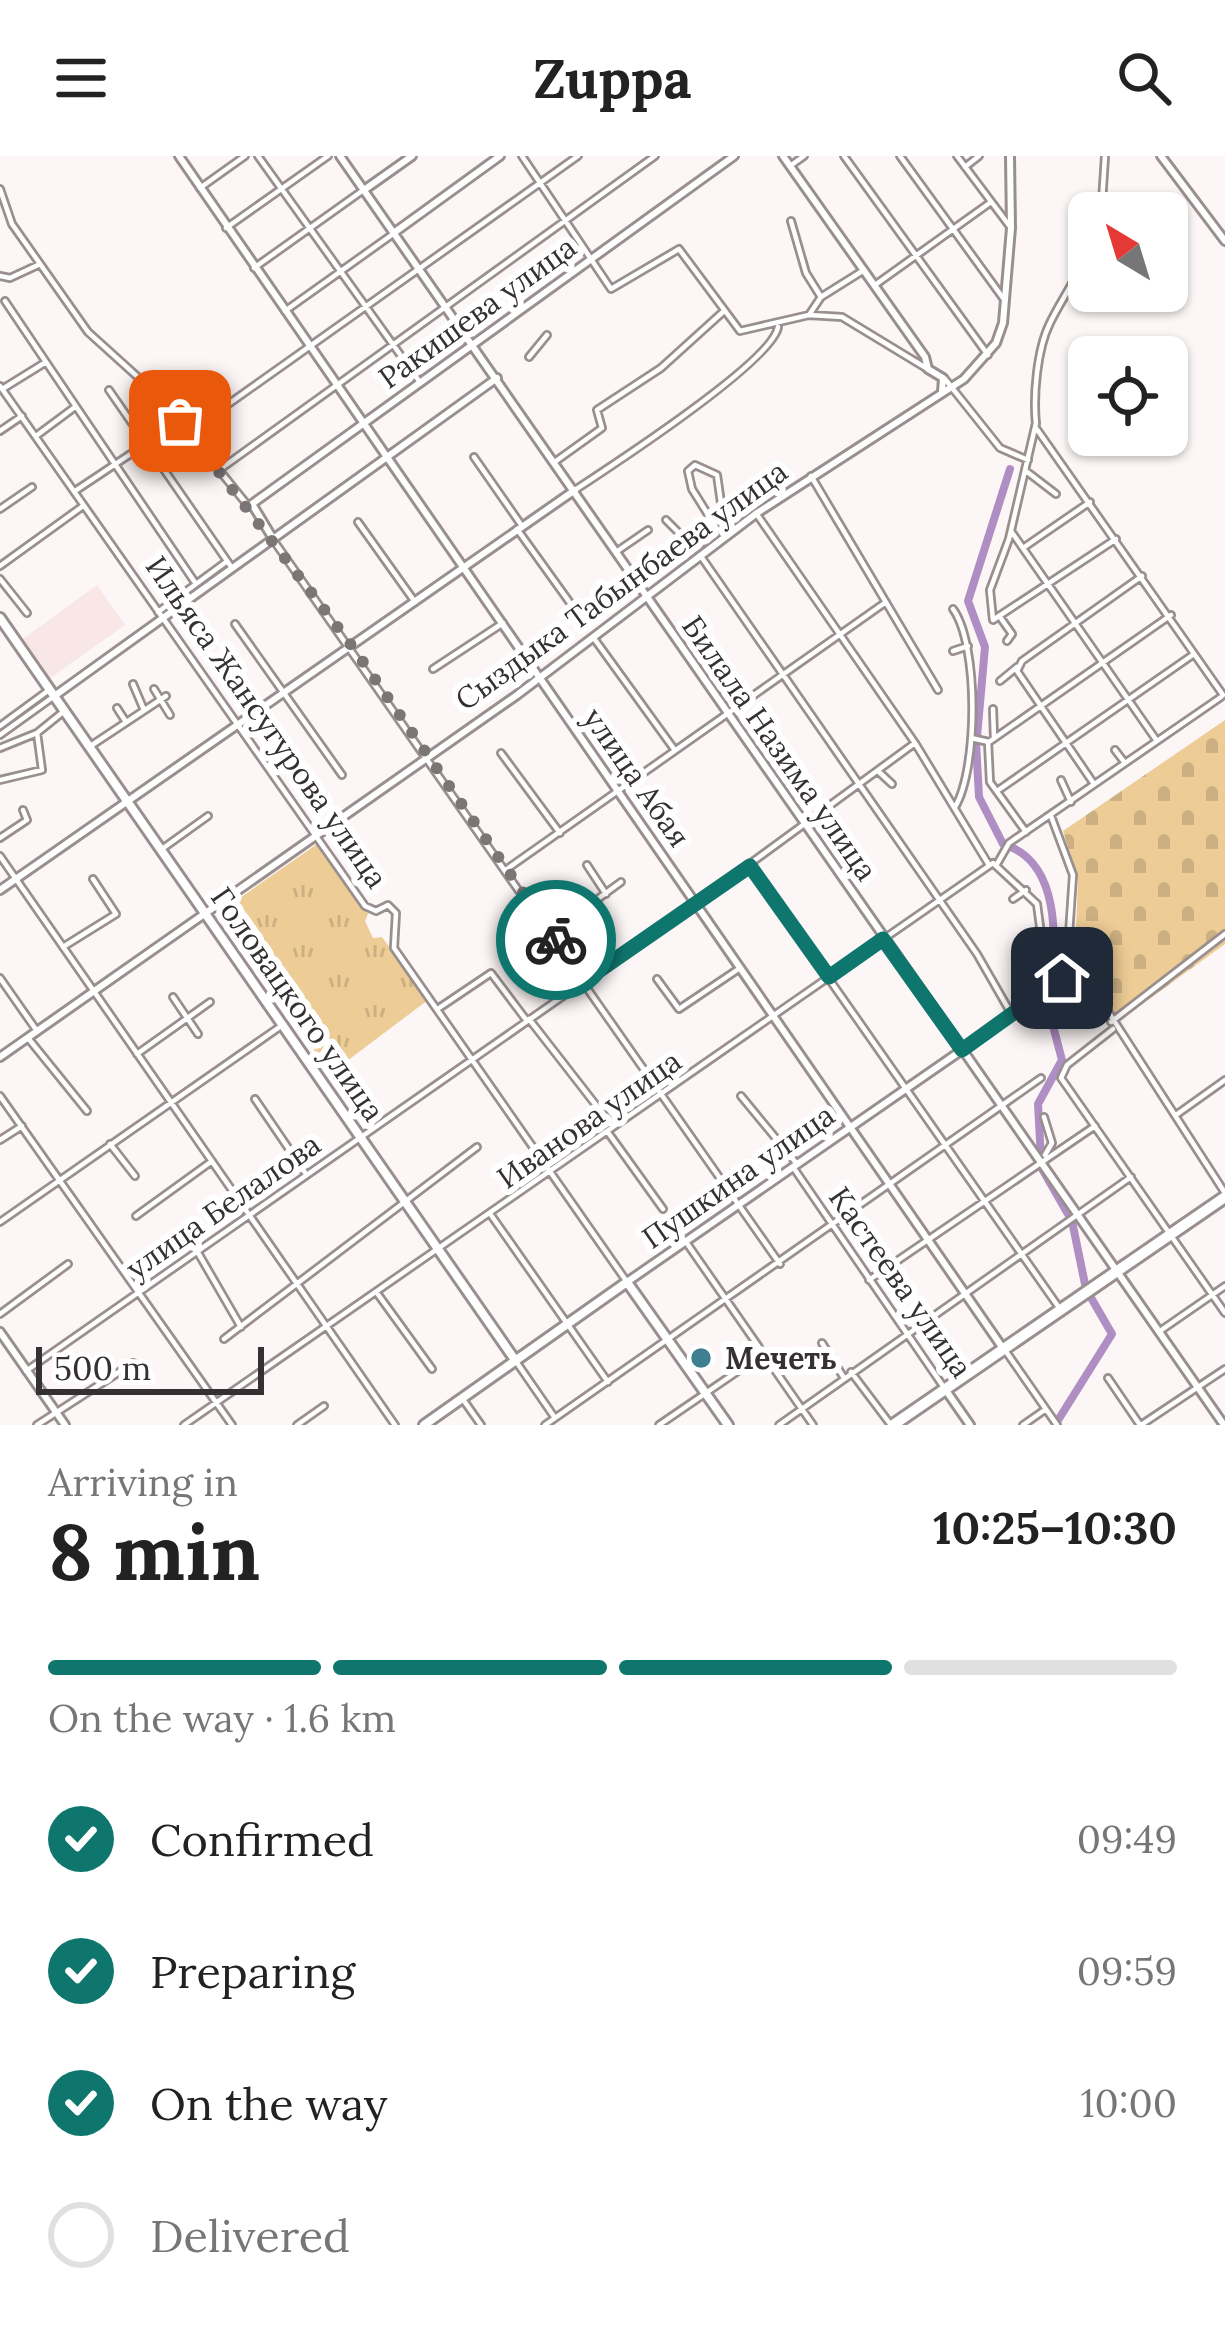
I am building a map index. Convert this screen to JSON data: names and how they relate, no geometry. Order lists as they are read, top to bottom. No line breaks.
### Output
{"streets":{"main road":["Ильяса Жансугурова улица","Головацкого улица","Пушкина улица"],"street":["Ракишева улица","Сыздыка Табынбаева улица","Билала Назима улица","улица Абая","Иванова улица","улица Белалова","Кастеева улица"]},"crossings":[["Ракишева улица","Билала Назима улица"],["Ракишева улица","улица Абая"],["Сыздыка Табынбаева улица","Ильяса Жансугурова улица"],["Сыздыка Табынбаева улица","Билала Назима улица"],["Сыздыка Табынбаева улица","улица Абая"],["Сыздыка Табынбаева улица","Головацкого улица"],["Ильяса Жансугурова улица","Иванова улица"],["Ильяса Жансугурова улица","Пушкина улица"],["Ильяса Жансугурова улица","улица Белалова"],["Билала Назима улица","Иванова улица"],["Билала Назима улица","Пушкина улица"],["Билала Назима улица","улица Белалова"],["улица Абая","Иванова улица"],["улица Абая","Пушкина улица"],["улица Абая","улица Белалова"],["Головацкого улица","Иванова улица"],["Головацкого улица","Пушкина улица"],["Головацкого улица","улица Белалова"],["Пушкина улица","Кастеева улица"]],"places":["Мечеть"],"scale_bar":"500 m","north":"top left","page":{"header":"Zuppa","scale":"500 m","heading":["8 min","Arriving in","10:25–10:30"],"bar":"On the way · 1.6 km","list":[["Confirmed","09:49"],["Preparing","09:59"],["On the way","10:00"],"Delivered"]}}
